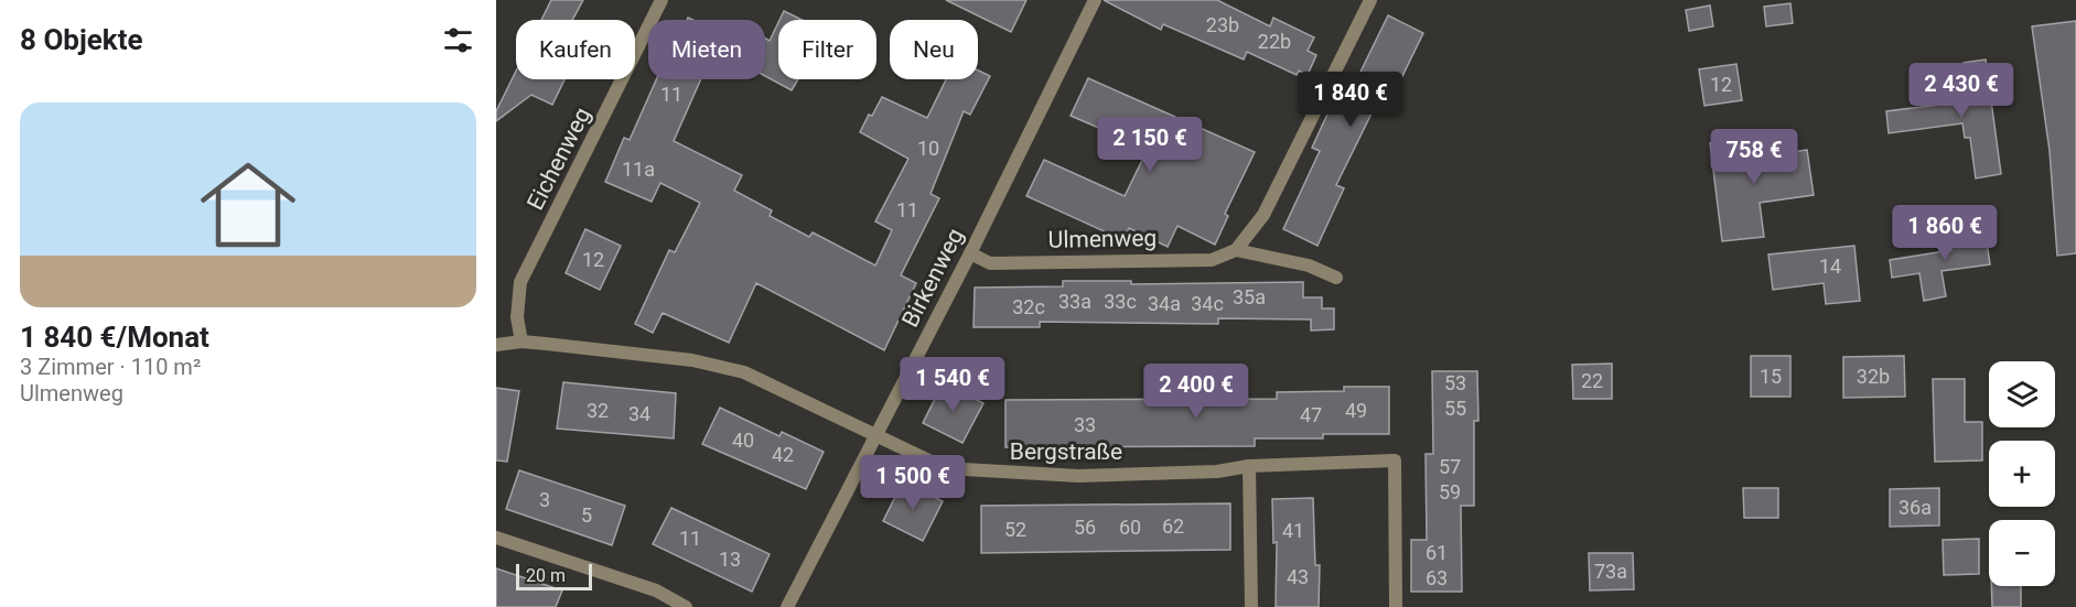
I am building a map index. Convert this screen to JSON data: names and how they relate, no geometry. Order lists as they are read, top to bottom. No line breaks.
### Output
{"streets":{"street":["Eichenweg","Ulmenweg","Birkenweg","Bergstraße"]},"crossings":[["Eichenweg","Bergstraße"],["Ulmenweg","Birkenweg"],["Birkenweg","Bergstraße"]],"house_numbers":["23b","22b","12","11","10","11a","11","12","14","35a","33a","33c","34a","34c","32c","15","32b","22","53","55","32","49","34","47","33","40","42","57","59","3","36a","5","62","56","60","52","41","11","61","13","73a","43","63"],"scale_bar":"20 m","page":{"heading":"8 Objekte","chip":["Kaufen","Mieten","Filter","Neu"],"price":["2 430 €","1 840 €","2 150 €","758 €","1 860 €","1 540 €","2 400 €","1 500 €"],"list":[{"name":"1 840 €/Monat","note":"3 Zimmer · 110 m² · Ulmenweg"}],"map_buttons":["+","−"],"scale":"20 m"}}
